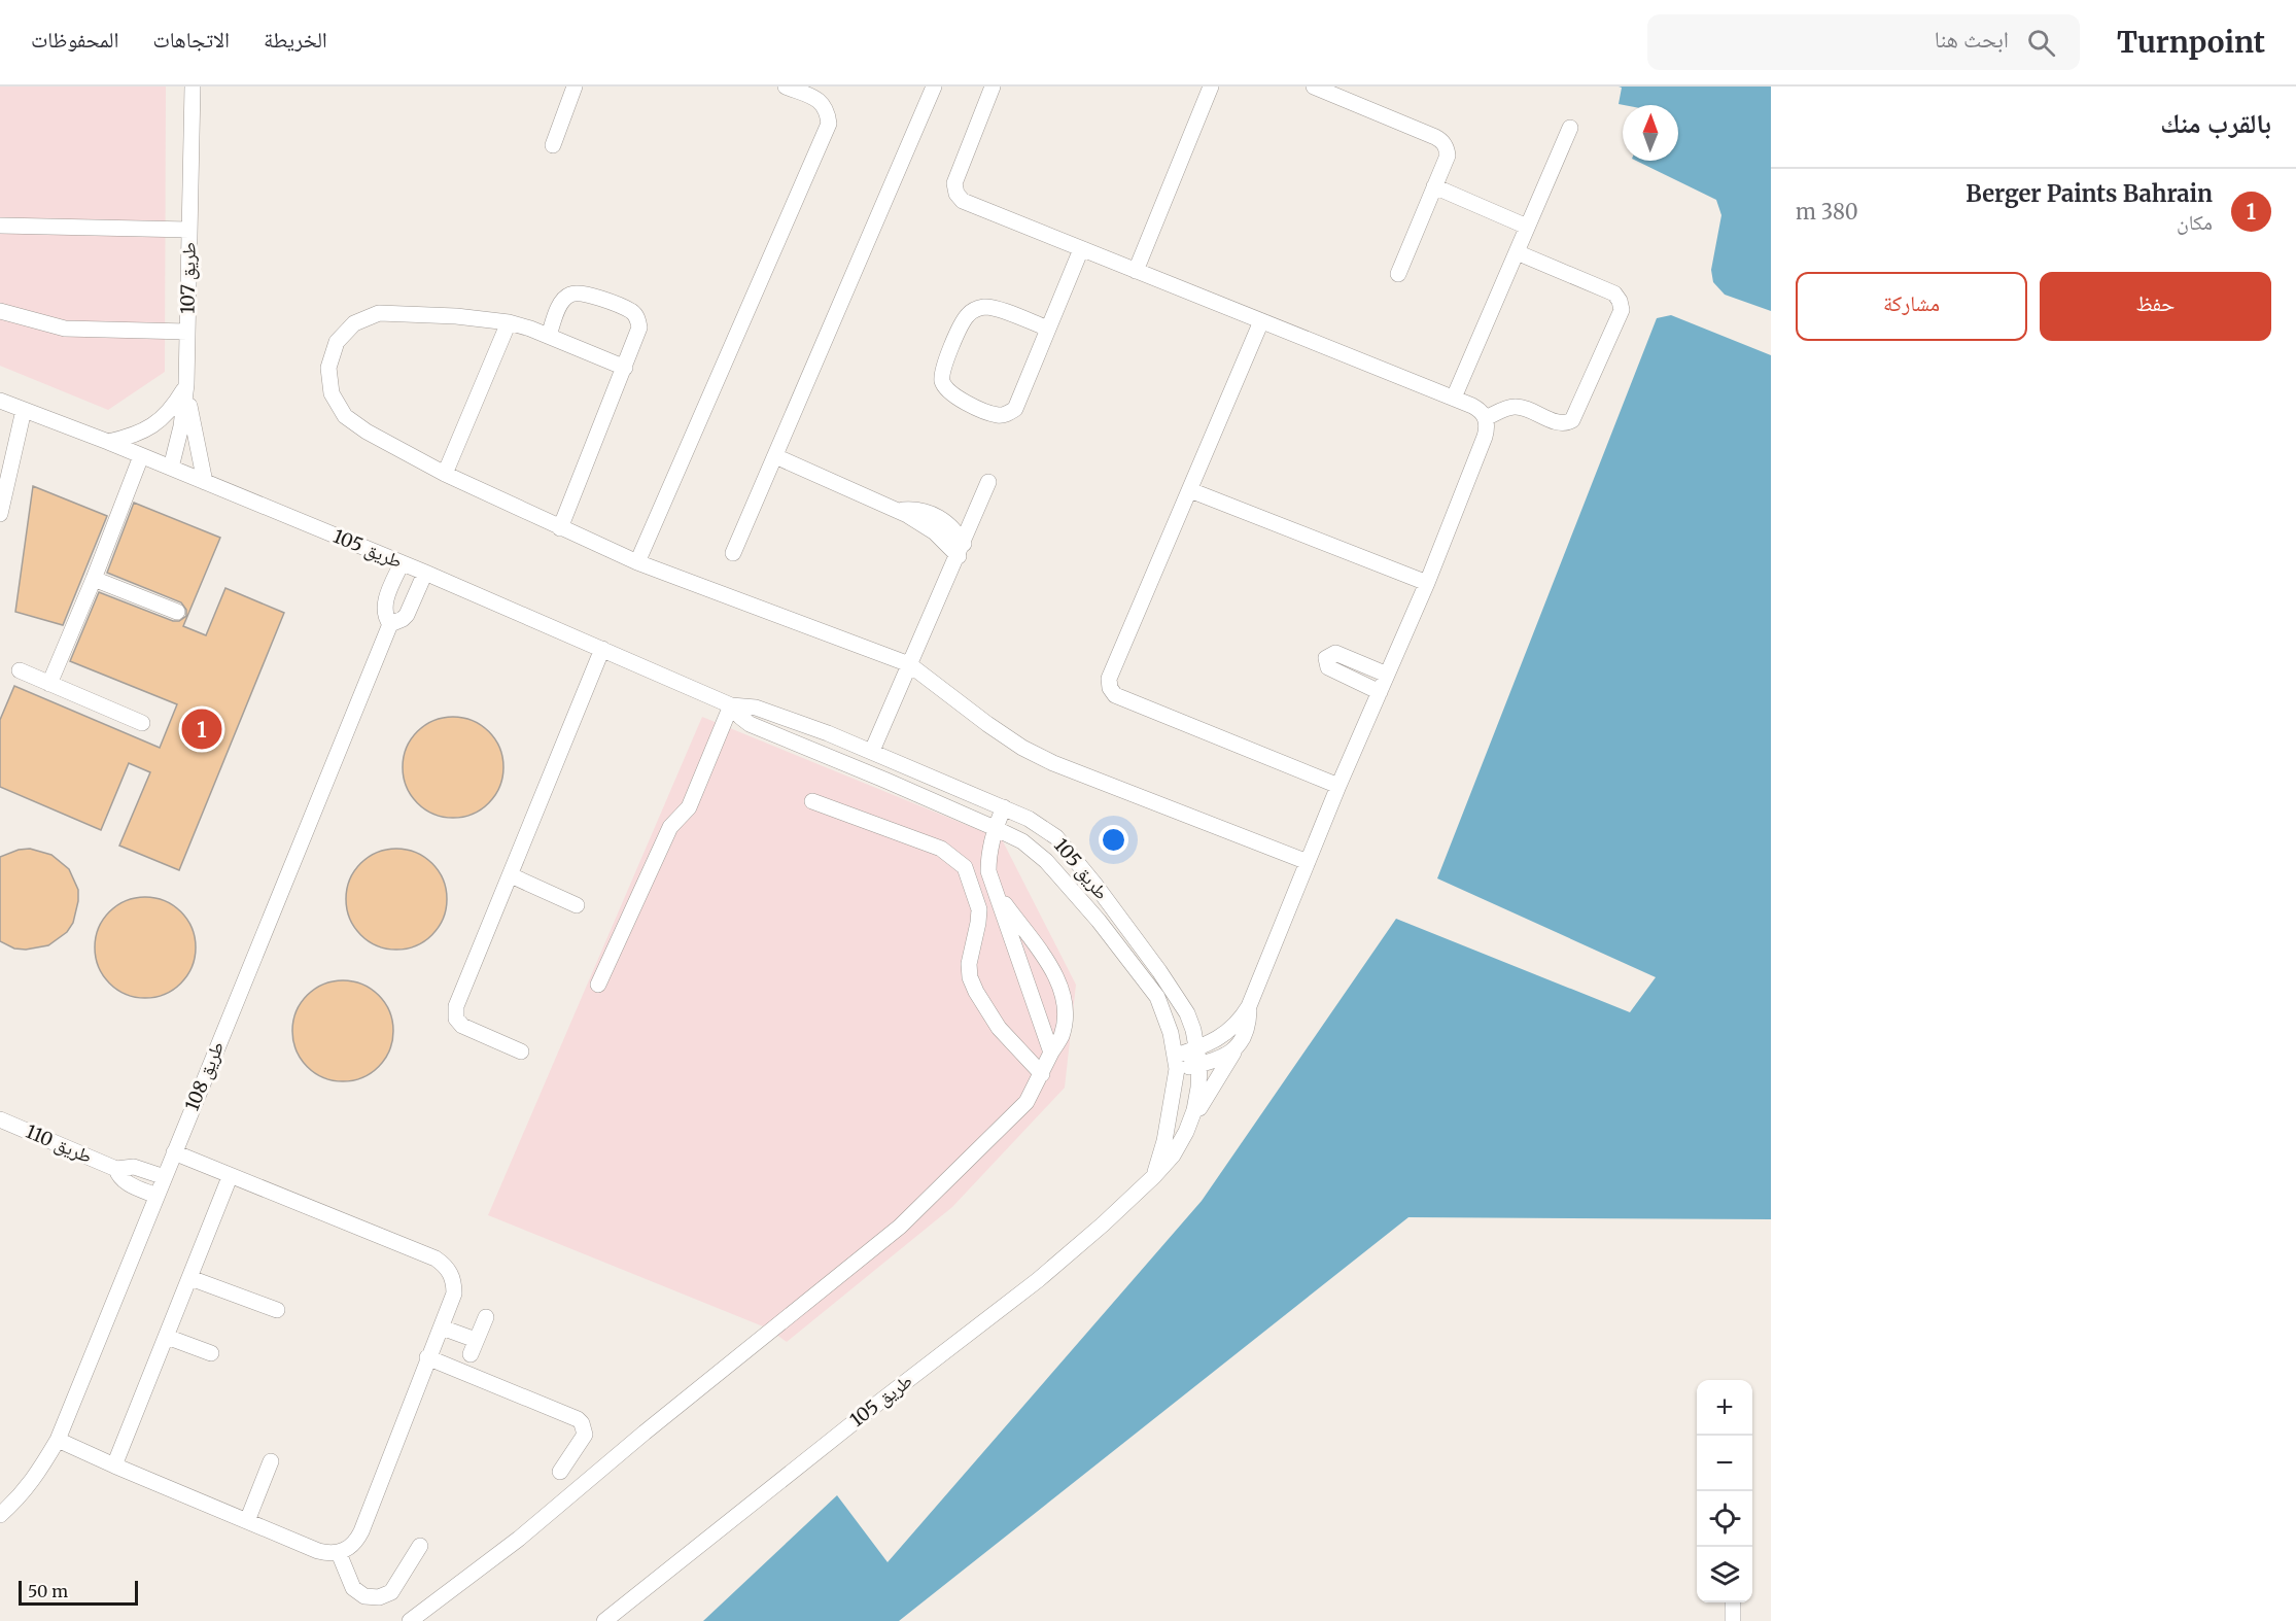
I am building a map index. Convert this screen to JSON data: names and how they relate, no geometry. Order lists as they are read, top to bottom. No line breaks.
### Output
{"streets":{"street":["طريق 107","طريق 105","طريق 108","طريق 110"]},"crossings":[["طريق 107","طريق 105"],["طريق 105","طريق 108"],["طريق 108","طريق 110"]],"scale_bar":"50 m","north":"top","page":{"header":"Turnpoint","search":"ابحث هنا","nav":["الخريطة","الاتجاهات","المحفوظات"],"heading":"بالقرب منك","list":[{"mark":"1","name":"Berger Paints Bahrain","note":"مكان","value":"380 m"}],"buttons":["حفظ","مشاركة"],"pins":"1","map_buttons":["+","−"],"scale":"50 m"}}
